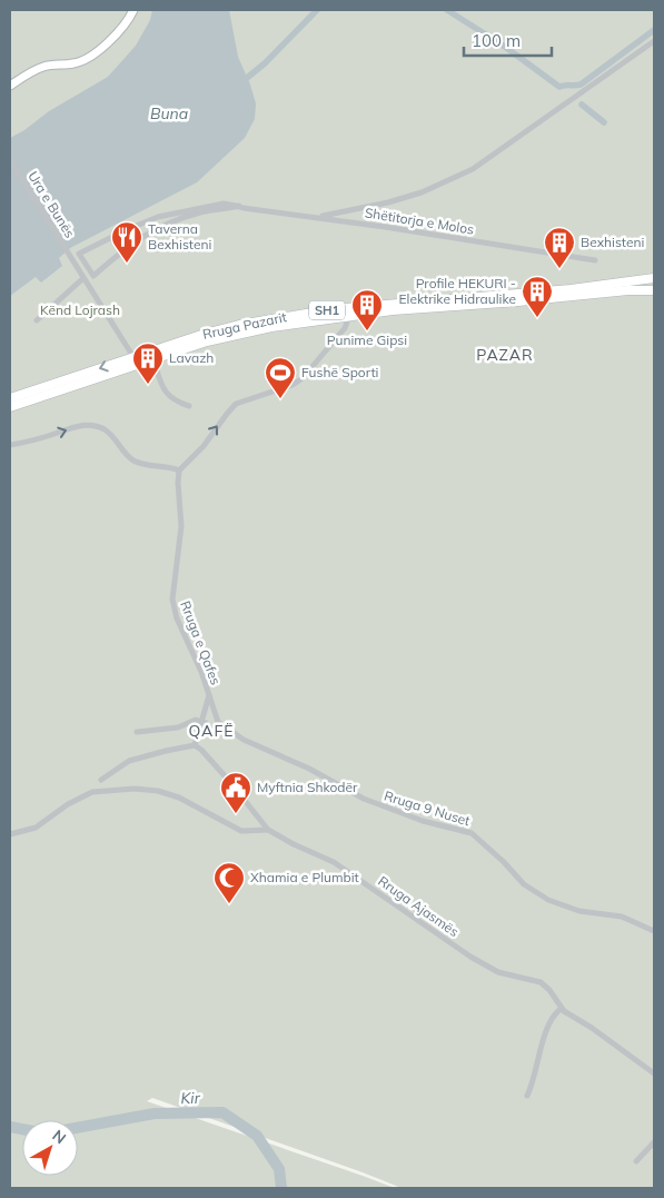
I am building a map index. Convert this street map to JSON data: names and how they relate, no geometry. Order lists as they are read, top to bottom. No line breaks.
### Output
{"streets":{"main road":["SH1","Rruga Pazarit"],"street":["Ura e Bunës","Shëtitorja e Molos","Rruga e Qafes","Rruga 9 Nuset","Rruga Ajasmës"]},"crossings":[["Ura e Bunës","Rruga Pazarit"],["Rruga e Qafes","Rruga 9 Nuset"],["Rruga e Qafes","Rruga Ajasmës"]],"districts":["PAZAR","QAFË"],"water":["Buna","Kir"],"parks":["Kënd Lojrash"],"places":{"restaurant":["Taverna Bexhisteni"],"building":["Bexhisteni","Profile HEKURI - Elektrike Hidraulike","Punime Gipsi","Lavazh"],"sports":["Fushë Sporti"],"public building":["Myftnia Shkodër"],"mosque":["Xhamia e Plumbit"]},"scale_bar":"100 m","north":"top right"}
